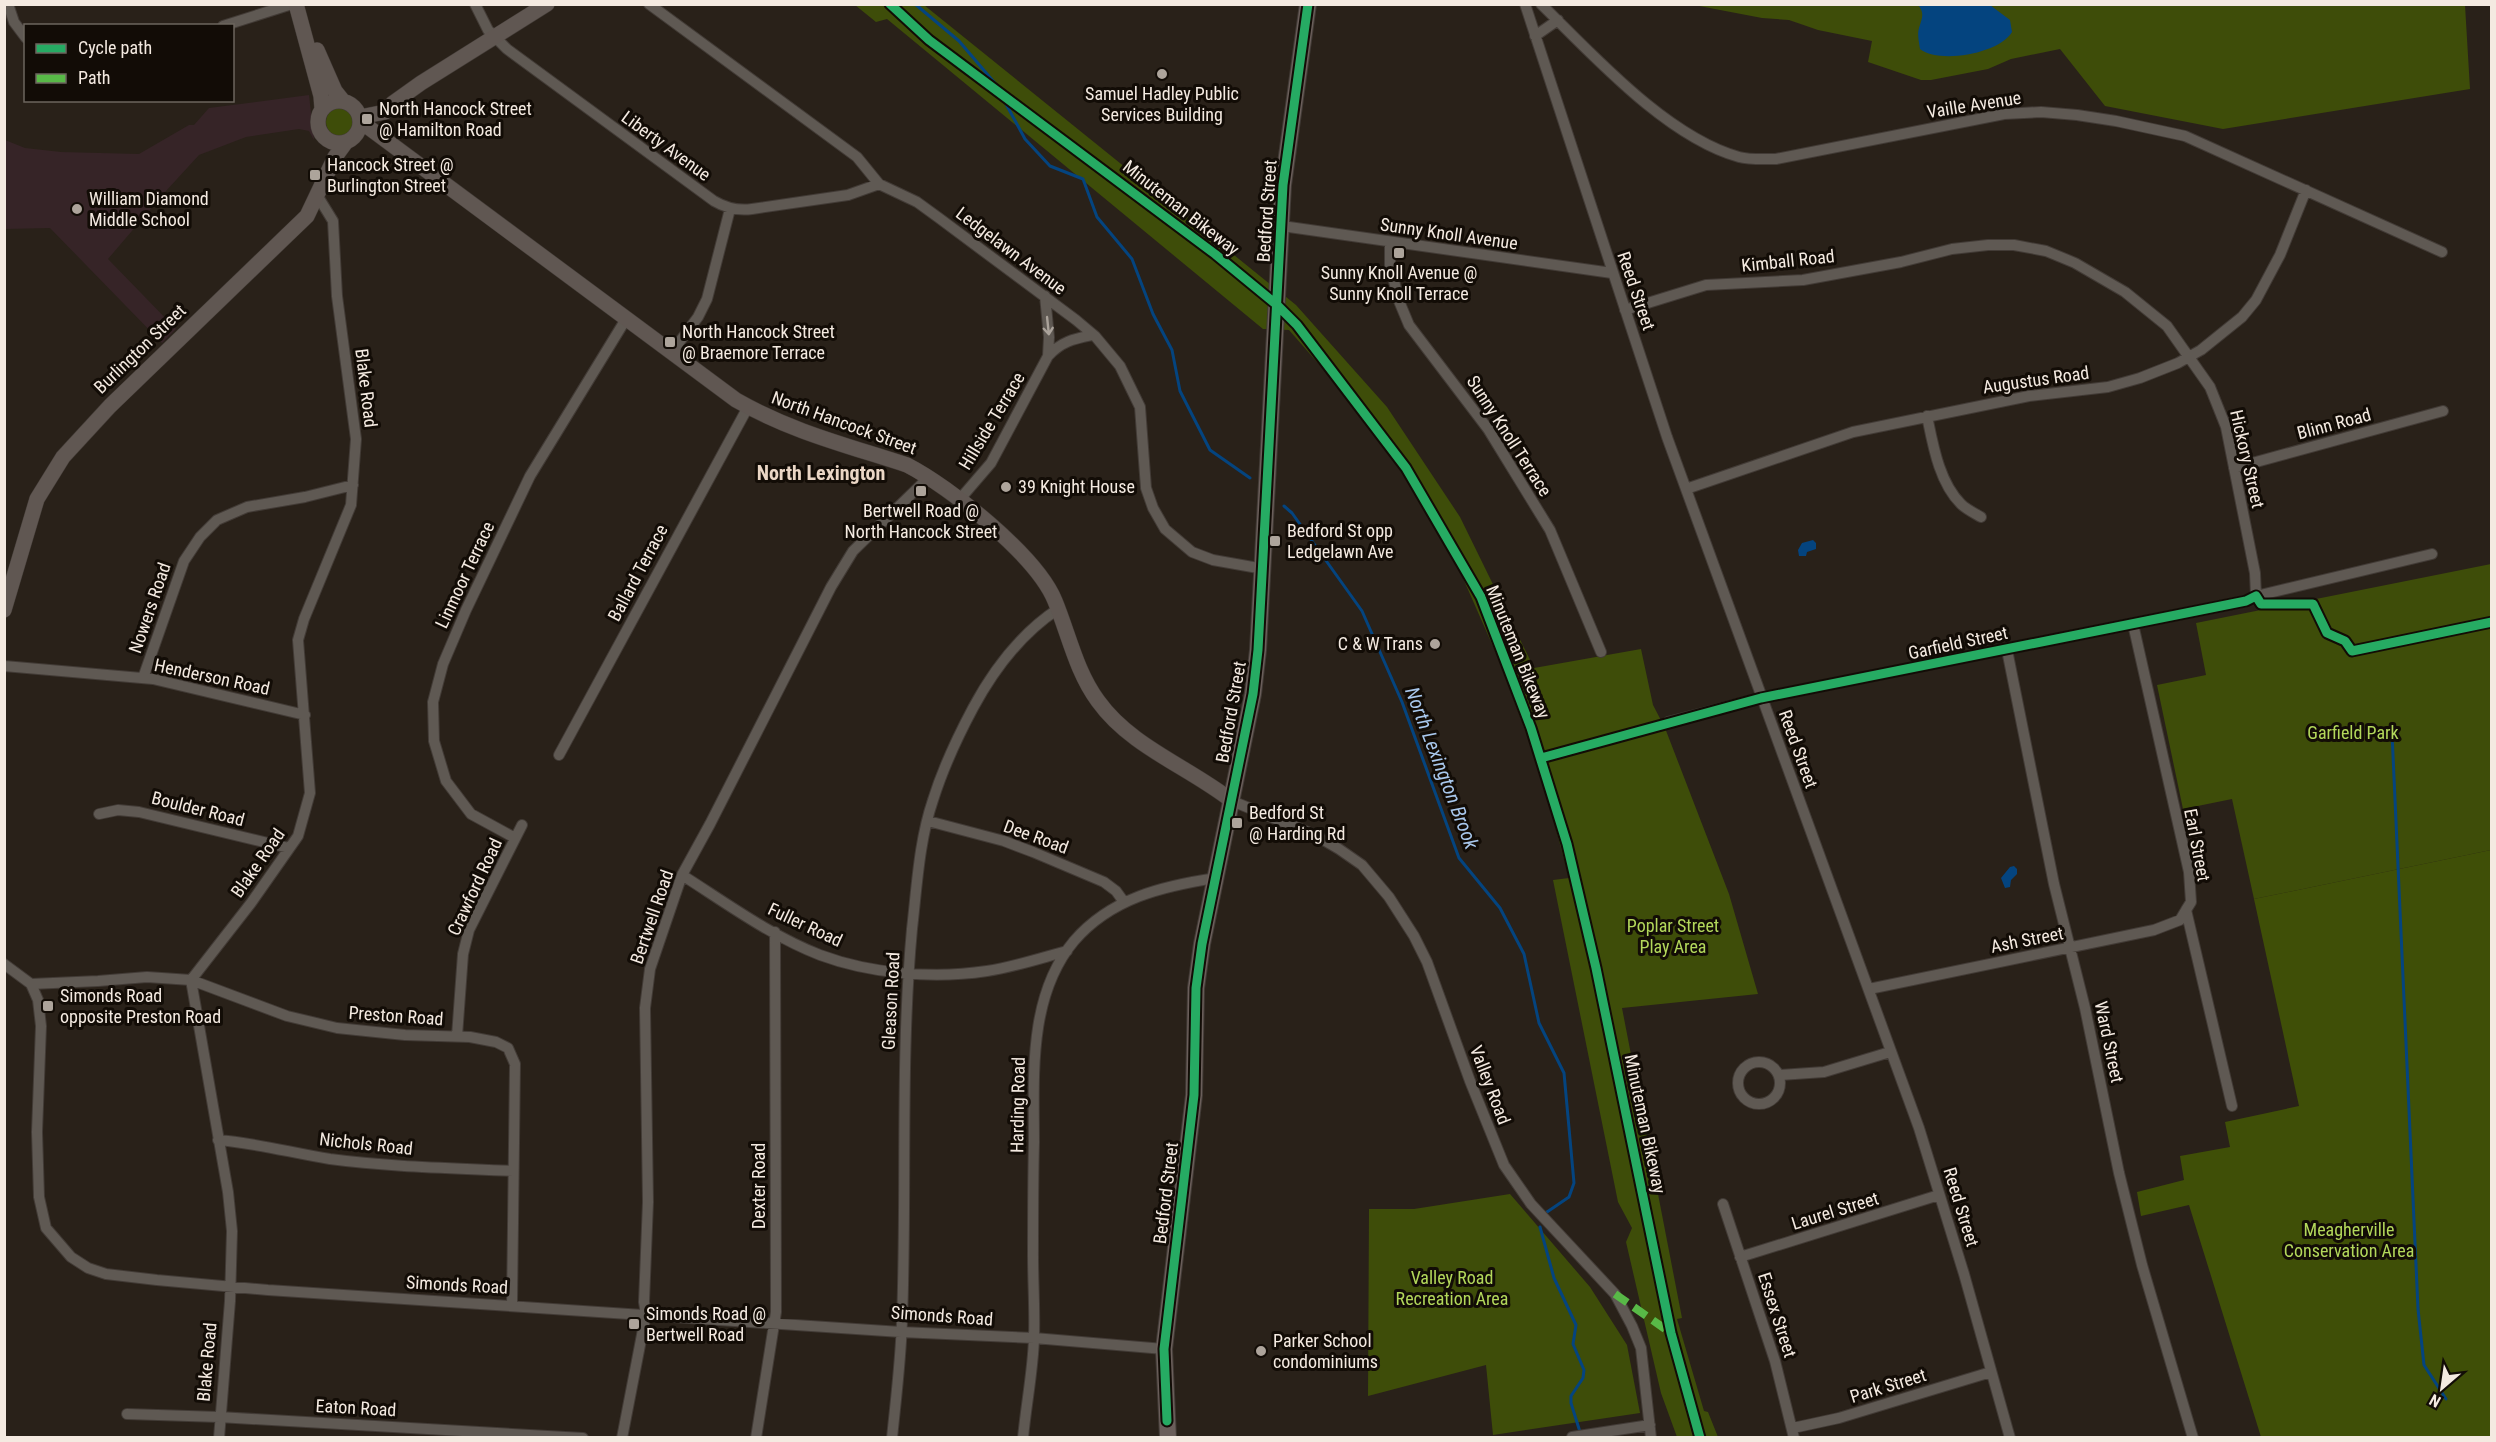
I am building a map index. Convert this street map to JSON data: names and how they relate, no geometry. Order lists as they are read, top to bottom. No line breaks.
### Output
{"streets":{"main road":["Bedford Street"],"street":["Vaille Avenue","Liberty Avenue","Sunny Knoll Avenue","Ledgelawn Avenue","Kimball Road","Reed Street","Burlington Street","Augustus Road","Blake Road","Hillside Terrace","North Hancock Street","Blinn Road","Sunny Knoll Terrace","Hickory Street","Ballard Terrace","Linmoor Terrace","Nowers Road","Garfield Street","Henderson Road","Boulder Road","Dee Road","Earl Street","Crawford Road","Bertwell Road","Fuller Road","Ash Street","Gleason Road","Preston Road","Ward Street","Valley Road","Harding Road","Nichols Road","Dexter Road","Laurel Street","Simonds Road","Essex Street","Park Street","Eaton Road"],"cycle path":["Minuteman Bikeway"]},"crossings":[["Vaille Avenue","Augustus Road"],["Bedford Street","Sunny Knoll Avenue"],["Bedford Street","Ledgelawn Avenue"],["Bedford Street","North Hancock Street"],["Bedford Street","Valley Road"],["Bedford Street","Harding Road"],["Bedford Street","Simonds Road"],["Sunny Knoll Avenue","Reed Street"],["Sunny Knoll Avenue","Sunny Knoll Terrace"],["Ledgelawn Avenue","Hillside Terrace"],["Kimball Road","Reed Street"],["Kimball Road","Hickory Street"],["Reed Street","Augustus Road"],["Reed Street","Garfield Street"],["Reed Street","Ash Street"],["Reed Street","Laurel Street"],["Reed Street","Park Street"],["Burlington Street","Blake Road"],["Burlington Street","North Hancock Street"],["Augustus Road","Hickory Street"],["Blake Road","Nowers Road"],["Blake Road","Henderson Road"],["Blake Road","Boulder Road"],["Blake Road","Preston Road"],["Blake Road","Nichols Road"],["Blake Road","Simonds Road"],["Blake Road","Eaton Road"],["Hillside Terrace","North Hancock Street"],["North Hancock Street","Ballard Terrace"],["North Hancock Street","Linmoor Terrace"],["North Hancock Street","Bertwell Road"],["North Hancock Street","Gleason Road"],["North Hancock Street","Valley Road"],["Blinn Road","Hickory Street"],["Hickory Street","Garfield Street"],["Linmoor Terrace","Crawford Road"],["Nowers Road","Henderson Road"],["Garfield Street","Earl Street"],["Garfield Street","Ward Street"],["Dee Road","Gleason Road"],["Dee Road","Harding Road"],["Earl Street","Ash Street"],["Crawford Road","Preston Road"],["Bertwell Road","Fuller Road"],["Bertwell Road","Simonds Road"],["Fuller Road","Gleason Road"],["Fuller Road","Harding Road"],["Fuller Road","Dexter Road"],["Ash Street","Ward Street"],["Gleason Road","Simonds Road"],["Preston Road","Nichols Road"],["Preston Road","Simonds Road"],["Harding Road","Simonds Road"],["Dexter Road","Simonds Road"],["Laurel Street","Essex Street"],["Essex Street","Park Street"]],"districts":["North Lexington"],"water":["North Lexington Brook"],"parks":["Garfield Park","Poplar Street Play Area","Meagherville Conservation Area","Valley Road Recreation Area"],"places":{"other":["Samuel Hadley Public Services Building","William Diamond Middle School","39 Knight House","C & W Trans","Parker School condominiums"],"transit":["North Hancock Street @ Hamilton Road","Hancock Street @ Burlington Street","Sunny Knoll Avenue @ Sunny Knoll Terrace","North Hancock Street @ Braemore Terrace","Bertwell Road @ North Hancock Street","Bedford St opp Ledgelawn Ave","Bedford St @ Harding Rd","Simonds Road opposite Preston Road","Simonds Road @ Bertwell Road"]},"legend":["Cycle path","Path"],"north":"bottom left"}
